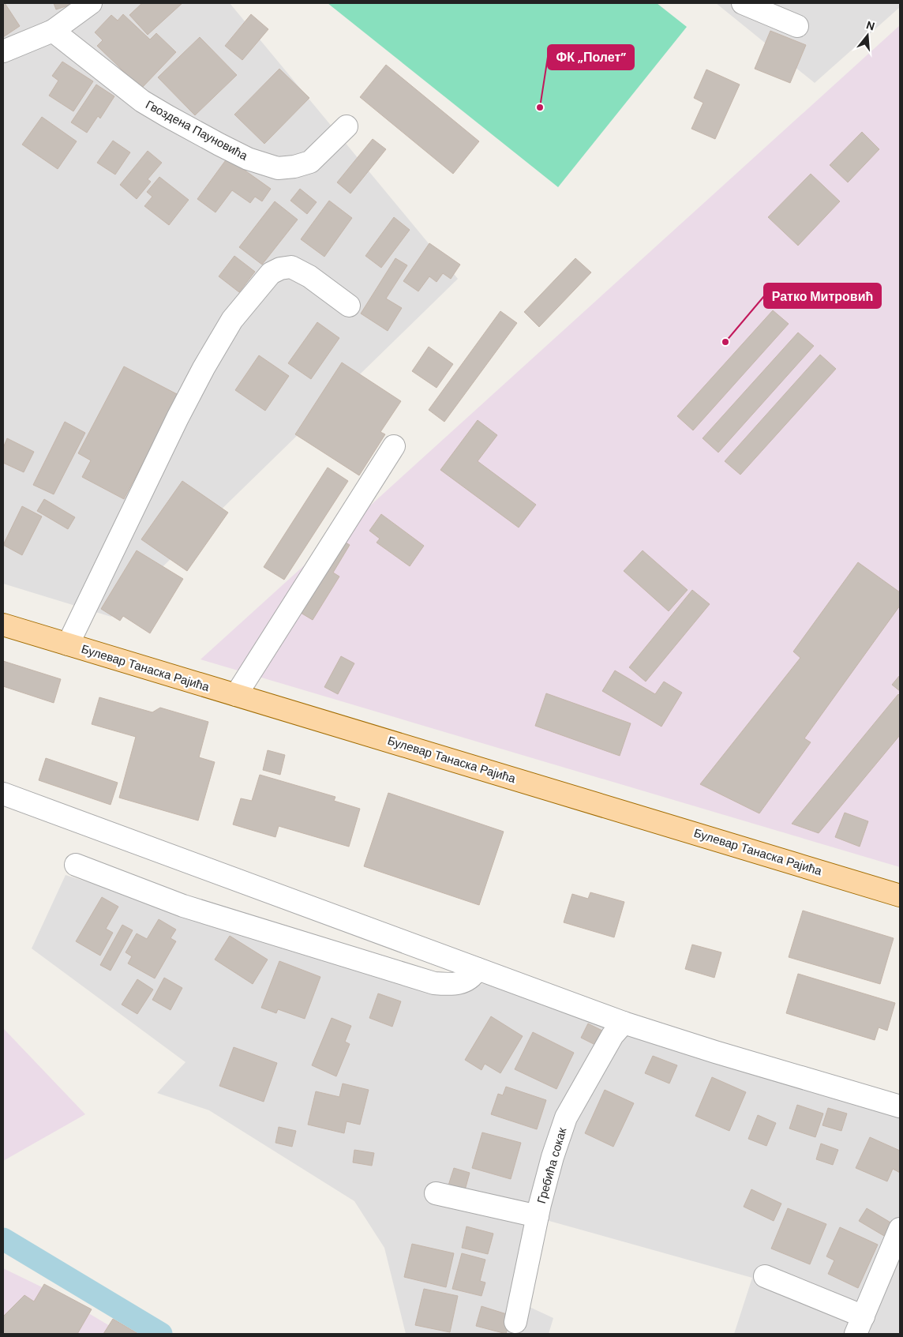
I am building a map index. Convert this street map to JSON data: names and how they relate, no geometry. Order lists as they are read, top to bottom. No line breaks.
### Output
{"streets":{"main road":["Булевар Танаска Рајића"],"street":["Гвоздена Пауновића","Гребића сокак"]},"places":["ФК „Полет”","Ратко Митровић"],"north":"top"}
